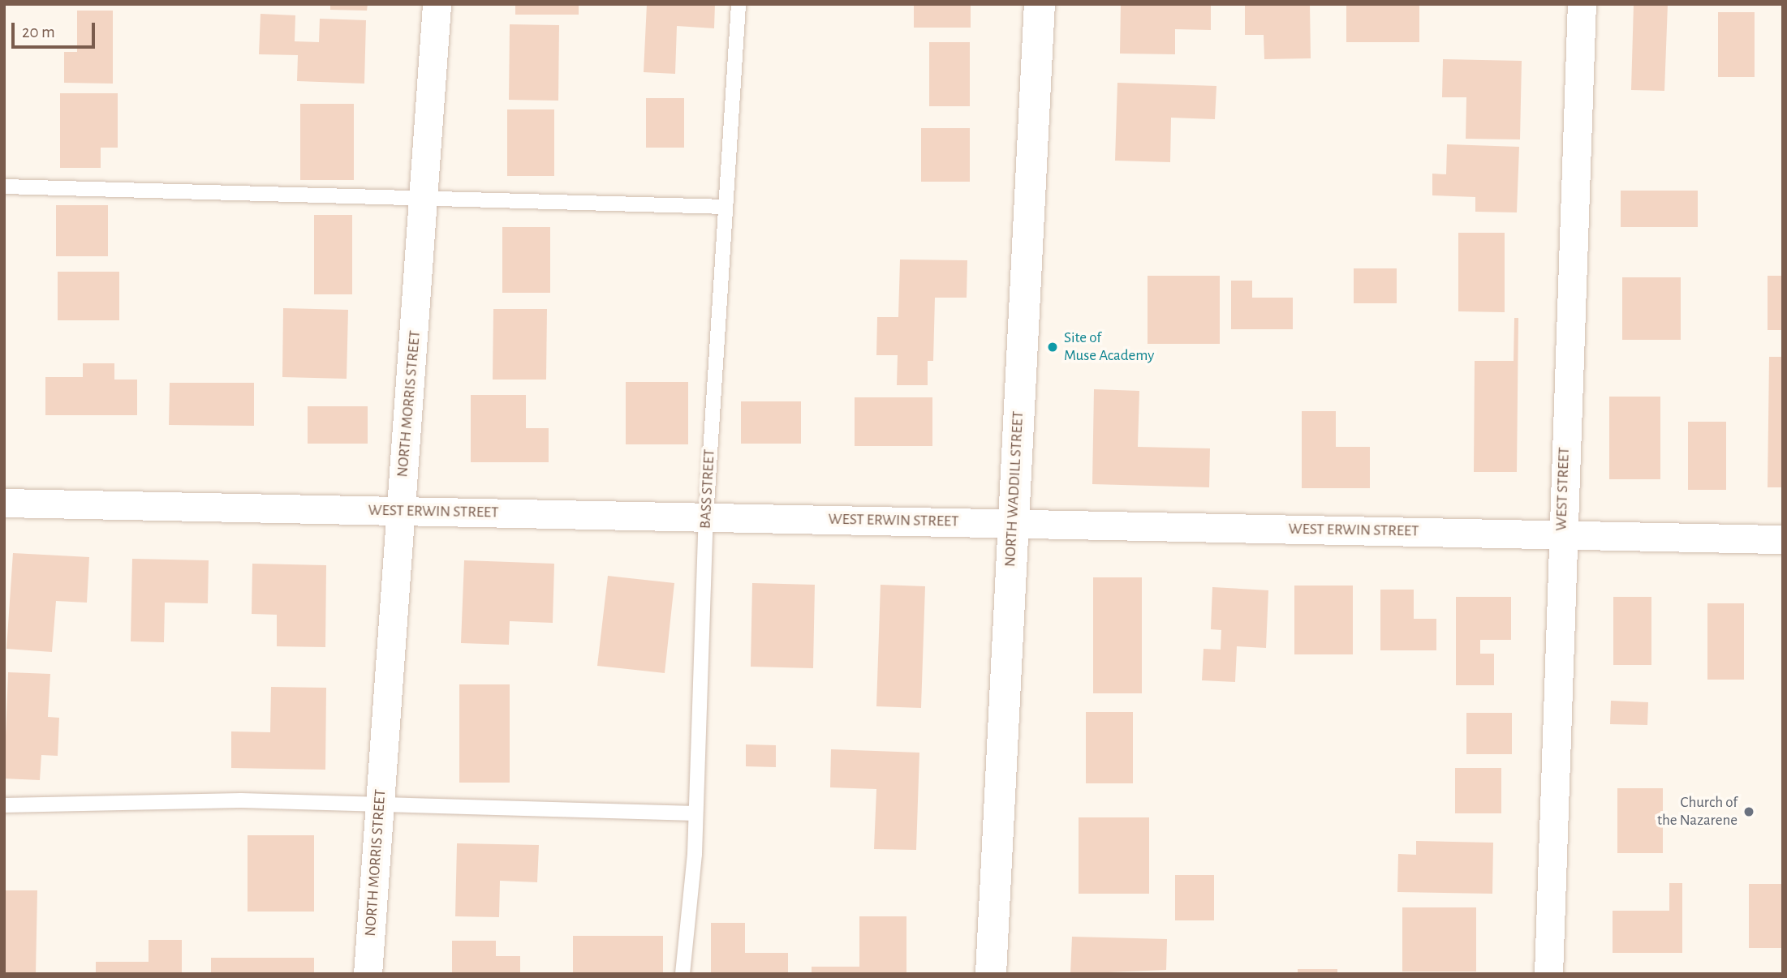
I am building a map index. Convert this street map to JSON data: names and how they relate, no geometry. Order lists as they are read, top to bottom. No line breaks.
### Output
{"streets":{"street":["NORTH MORRIS STREET","NORTH WADDILL STREET","WEST STREET","WEST ERWIN STREET"],"lane":["BASS STREET"]},"crossings":[["NORTH MORRIS STREET","WEST ERWIN STREET"],["BASS STREET","WEST ERWIN STREET"],["NORTH WADDILL STREET","WEST ERWIN STREET"],["WEST STREET","WEST ERWIN STREET"]],"places":["Site of Muse Academy","Church of the Nazarene"],"scale_bar":"20 m"}
